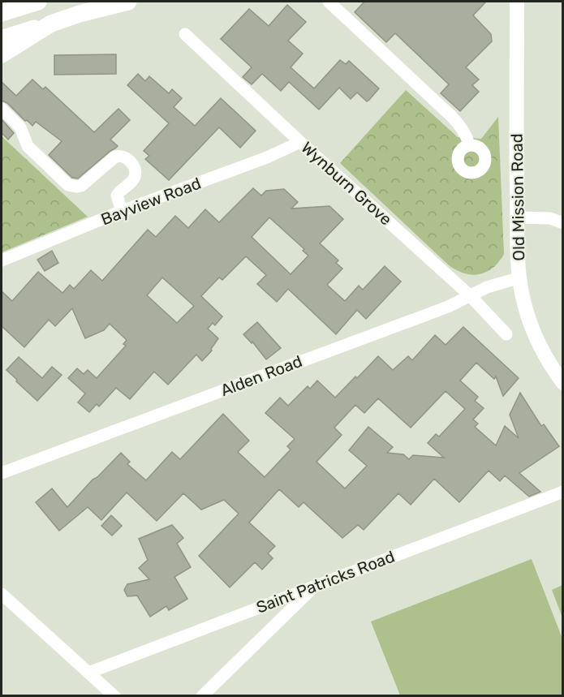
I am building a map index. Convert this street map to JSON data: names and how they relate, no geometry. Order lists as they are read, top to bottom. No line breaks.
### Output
{"streets":{"street":["Wynburn Grove","Old Mission Road","Bayview Road","Alden Road","Saint Patricks Road"]},"crossings":[["Wynburn Grove","Bayview Road"],["Wynburn Grove","Alden Road"],["Old Mission Road","Alden Road"]]}
